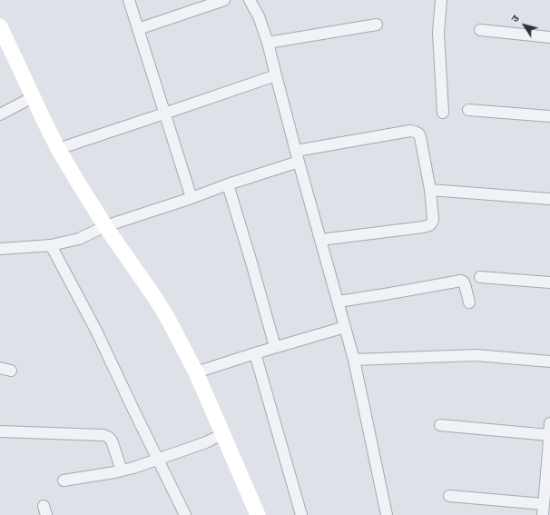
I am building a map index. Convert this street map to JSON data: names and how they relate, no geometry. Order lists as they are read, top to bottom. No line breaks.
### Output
{"north":"top left"}
